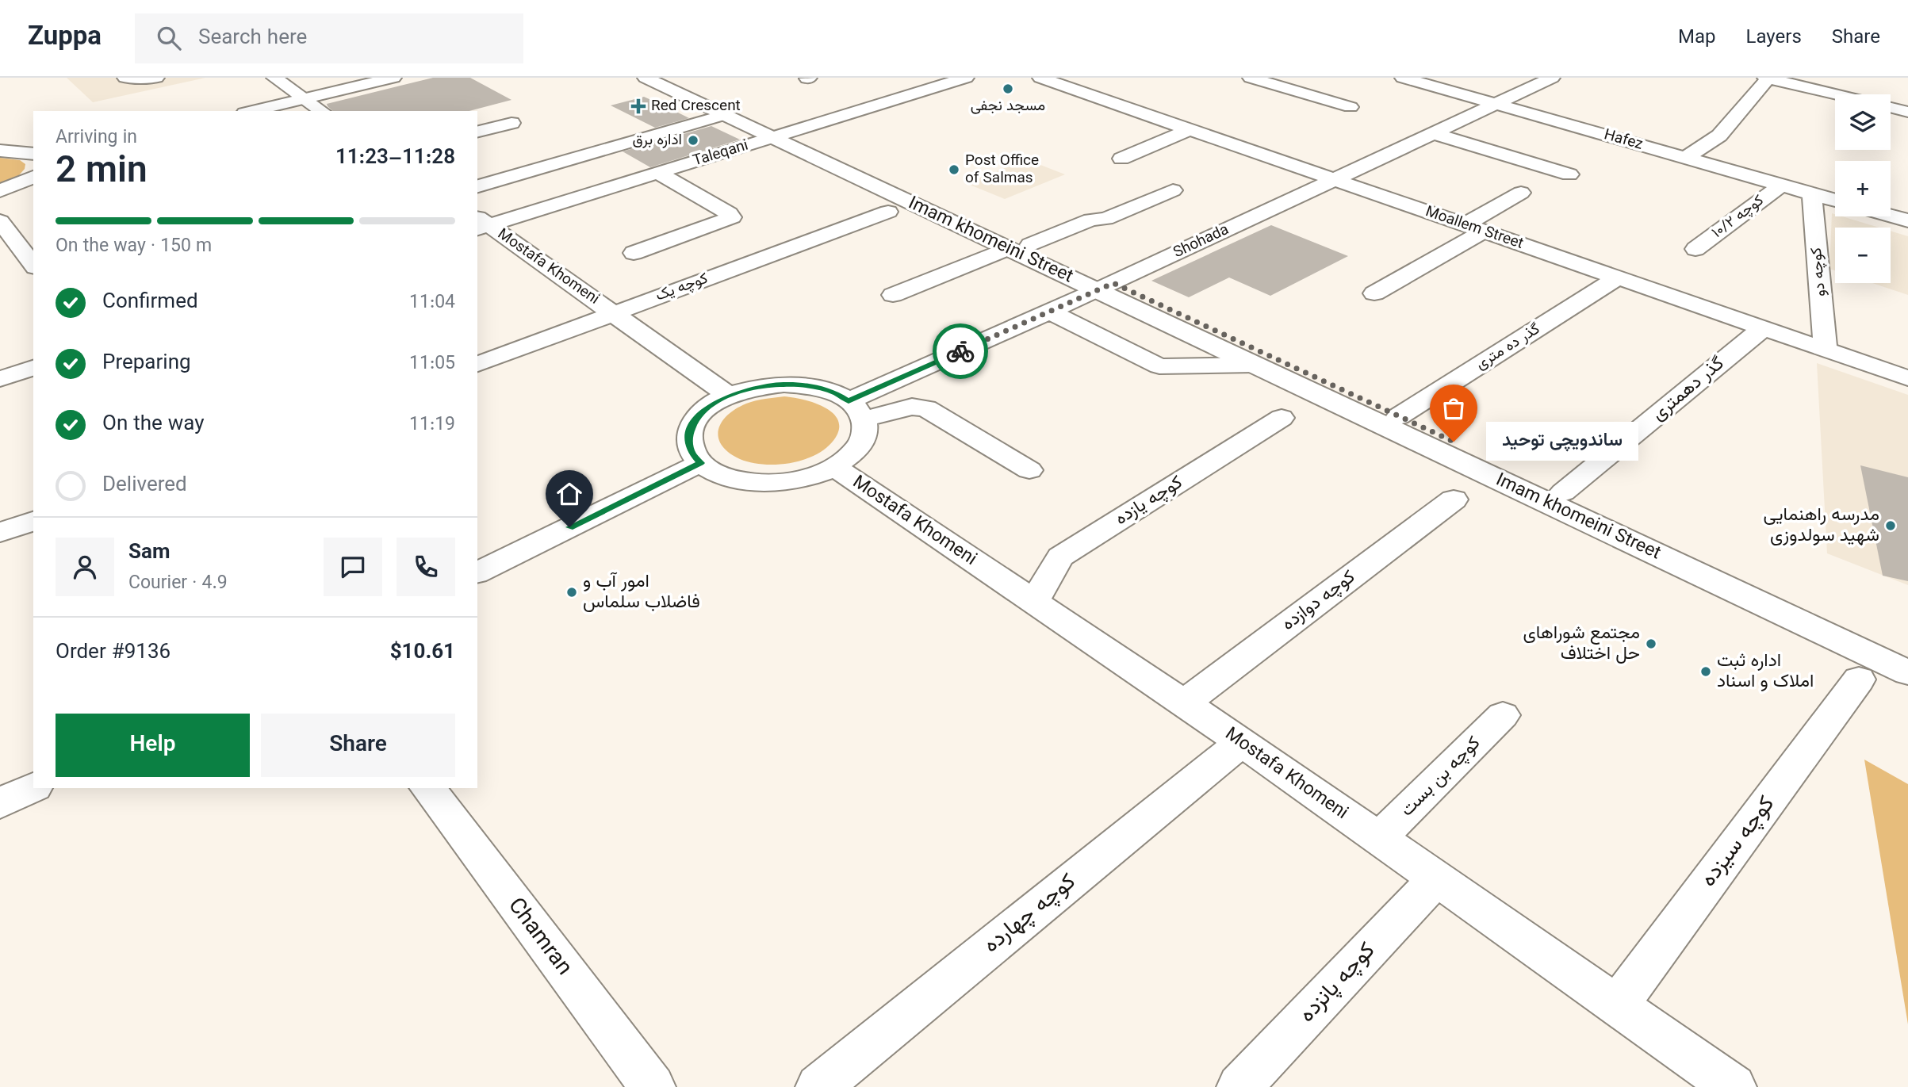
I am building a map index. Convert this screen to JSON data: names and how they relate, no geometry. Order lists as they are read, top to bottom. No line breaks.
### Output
{"streets":{"street":["Hafez","Taleqani","کوچه ۱۰/۲","Moallem Street","Imam khomeini Street","Shohada","Mostafa Khomeni","کوچه دو","کوچه یک","گذر ده متری","گذر دهمتری","کوچه یازده","کوچه دوازده","کوچه بن بست","کوچه سیزده","کوچه چهارده","Chamran","کوچه پانزده"]},"crossings":[["Hafez","کوچه ۱۰/۲"],["Hafez","Shohada"],["Hafez","کوچه دو"],["Taleqani","Imam khomeini Street"],["Taleqani","Mostafa Khomeni"],["Moallem Street","Shohada"],["Moallem Street","کوچه دو"],["Moallem Street","گذر ده متری"],["Moallem Street","گذر دهمتری"],["Imam khomeini Street","Shohada"],["Imam khomeini Street","گذر ده متری"],["Imam khomeini Street","گذر دهمتری"],["Shohada","Mostafa Khomeni"],["Mostafa Khomeni","کوچه یک"],["Mostafa Khomeni","کوچه یازده"],["Mostafa Khomeni","کوچه دوازده"],["Mostafa Khomeni","کوچه بن بست"],["Mostafa Khomeni","کوچه سیزده"],["Mostafa Khomeni","کوچه چهارده"],["Mostafa Khomeni","کوچه پانزده"]],"places":{"other":["مسجد نجفی","اداره برق","Post Office of Salmas","ساندویچی توحید","مدرسه راهنمایی شهید سولدوزی","امور آب و فاضلاب سلماس","مجتمع شوراهای حل اختلاف","اداره ثبت املاک و اسناد"],"health":["Red Crescent"]},"page":{"header":"Zuppa","search":"Search here","nav":["Map","Layers","Share"],"map_buttons":["+","−"],"heading":["2 min","Arriving in","11:23–11:28"],"panel":["Sam","Courier · 4.9","Order #9136","$10.61"],"bar":"On the way · 150 m","list":[["Confirmed","11:04"],["Preparing","11:05"],["On the way","11:19"],"Delivered"],"bubble":"ساندویچی توحید","buttons":["Help","Share"]}}
